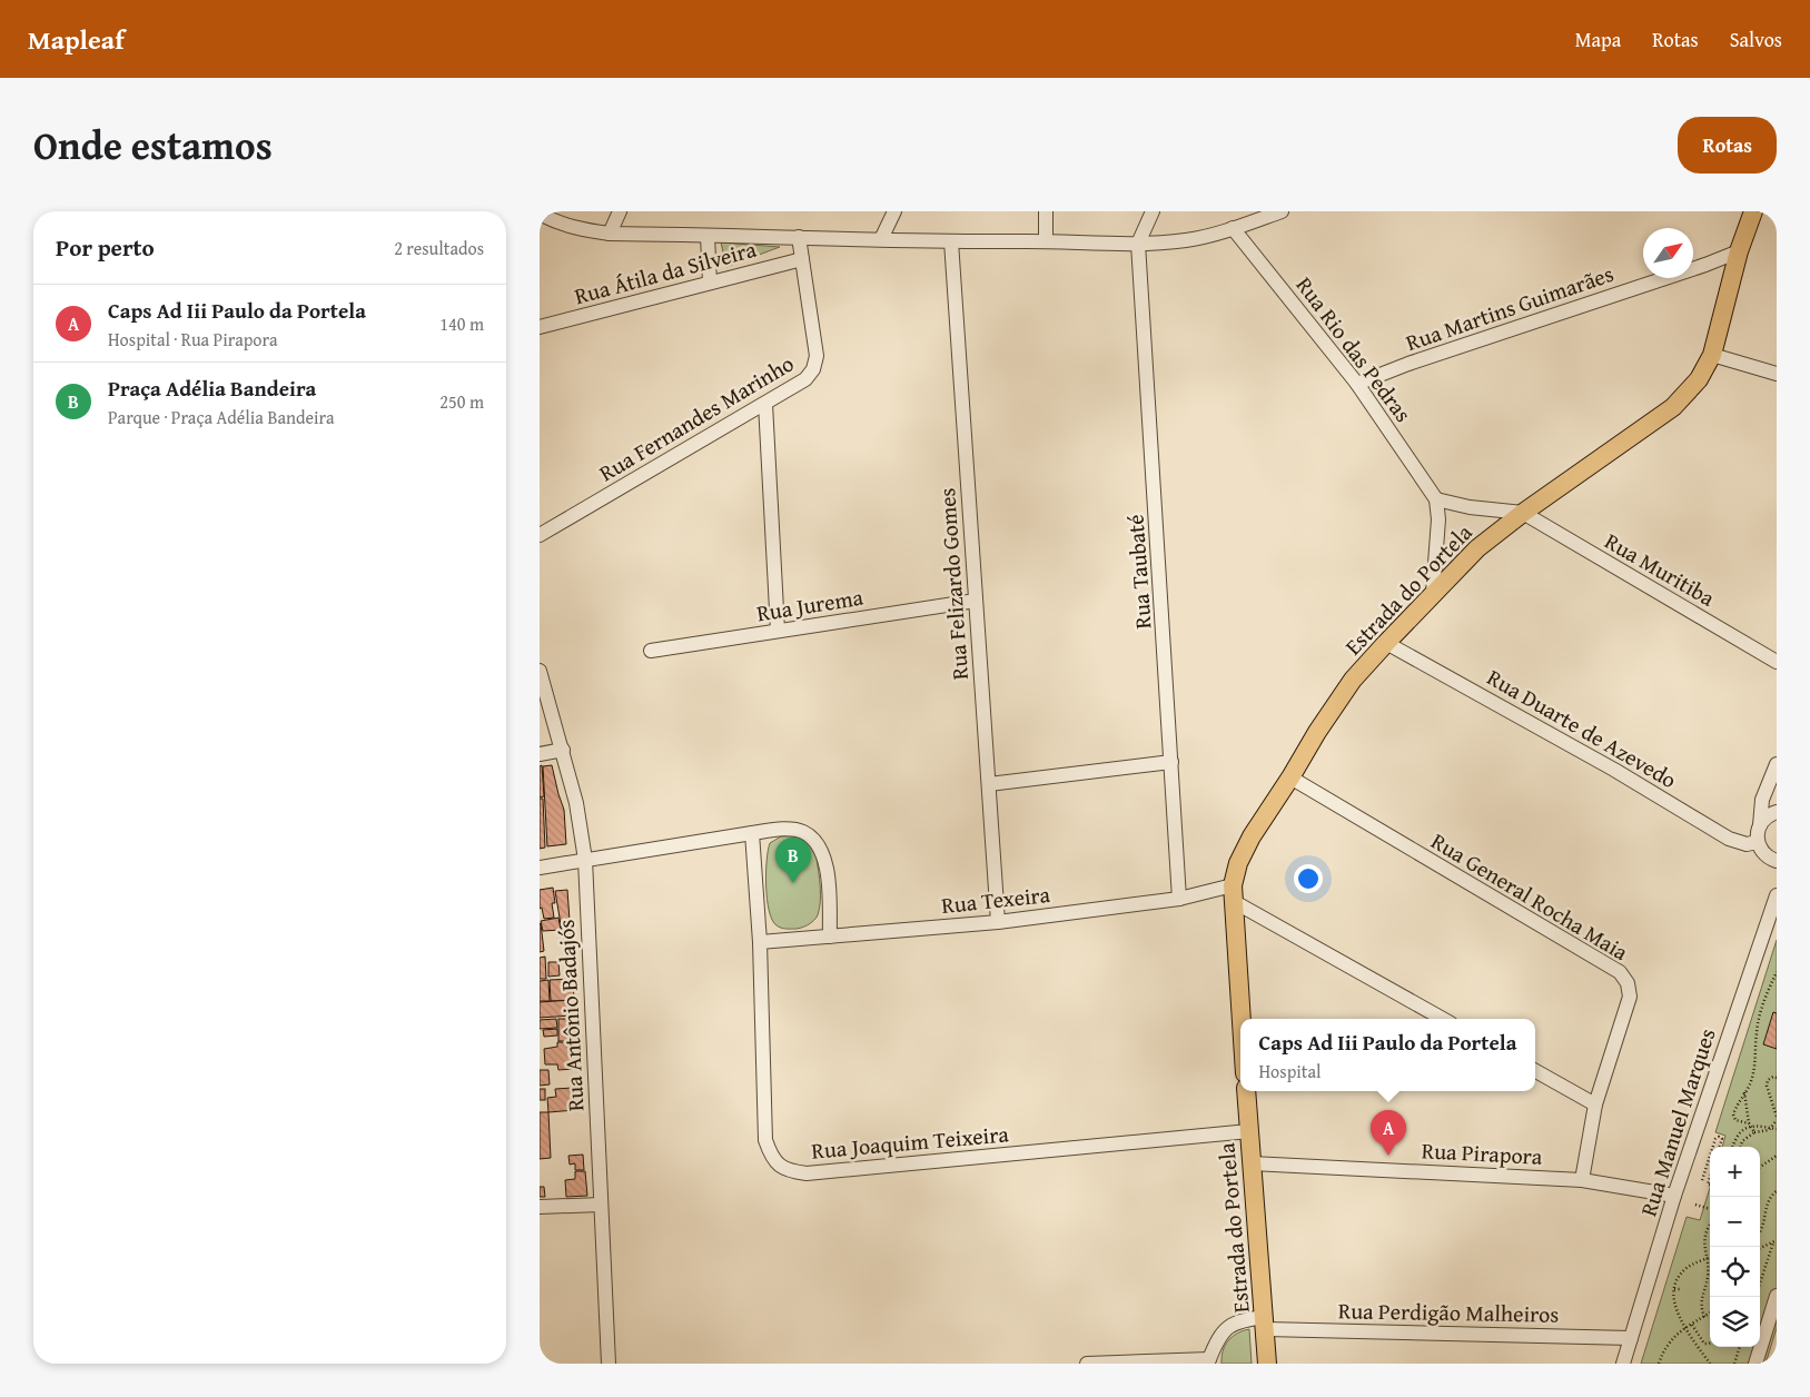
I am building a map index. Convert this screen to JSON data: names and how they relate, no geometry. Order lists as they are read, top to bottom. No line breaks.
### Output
{"streets":{"main road":["Estrada do Portela"],"street":["Rua Átila da Silveira","Rua Martins Guimarães","Rua Rio das Pedras","Rua Fernandes Marinho","Rua Muritiba","Rua Taubaté","Rua Felizardo Gomes","Rua Jurema","Rua Duarte de Azevedo","Rua General Rocha Maia","Rua Texeira","Rua Antônio Badajós","Rua Manuel Marques","Rua Joaquim Teixeira","Rua Pirapora","Rua Perdigão Malheiros"]},"crossings":[["Rua Átila da Silveira","Rua Fernandes Marinho"],["Rua Martins Guimarães","Rua Rio das Pedras"],["Rua Martins Guimarães","Estrada do Portela"],["Rua Muritiba","Estrada do Portela"],["Rua Taubaté","Rua Texeira"],["Rua Felizardo Gomes","Rua Jurema"],["Rua Felizardo Gomes","Rua Texeira"],["Estrada do Portela","Rua Duarte de Azevedo"],["Estrada do Portela","Rua General Rocha Maia"],["Estrada do Portela","Rua Texeira"],["Estrada do Portela","Rua Joaquim Teixeira"],["Estrada do Portela","Rua Pirapora"],["Estrada do Portela","Rua Perdigão Malheiros"],["Rua General Rocha Maia","Rua Pirapora"],["Rua Texeira","Rua Joaquim Teixeira"],["Rua Manuel Marques","Rua Pirapora"],["Rua Manuel Marques","Rua Perdigão Malheiros"]],"north":"top right","page":{"header":"Mapleaf","nav":["Mapa","Rotas","Salvos"],"title":"Onde estamos","buttons":"Rotas","heading":["Por perto","2 resultados"],"list":[{"mark":"A","name":"Caps Ad Iii Paulo da Portela","note":"Hospital · Rua Pirapora","value":"140 m"},{"mark":"B","name":"Praça Adélia Bandeira","note":"Parque · Praça Adélia Bandeira","value":"250 m"}],"pins":["B","A"],"popup":["Caps Ad Iii Paulo da Portela","Hospital"],"map_buttons":["+","−"]}}
